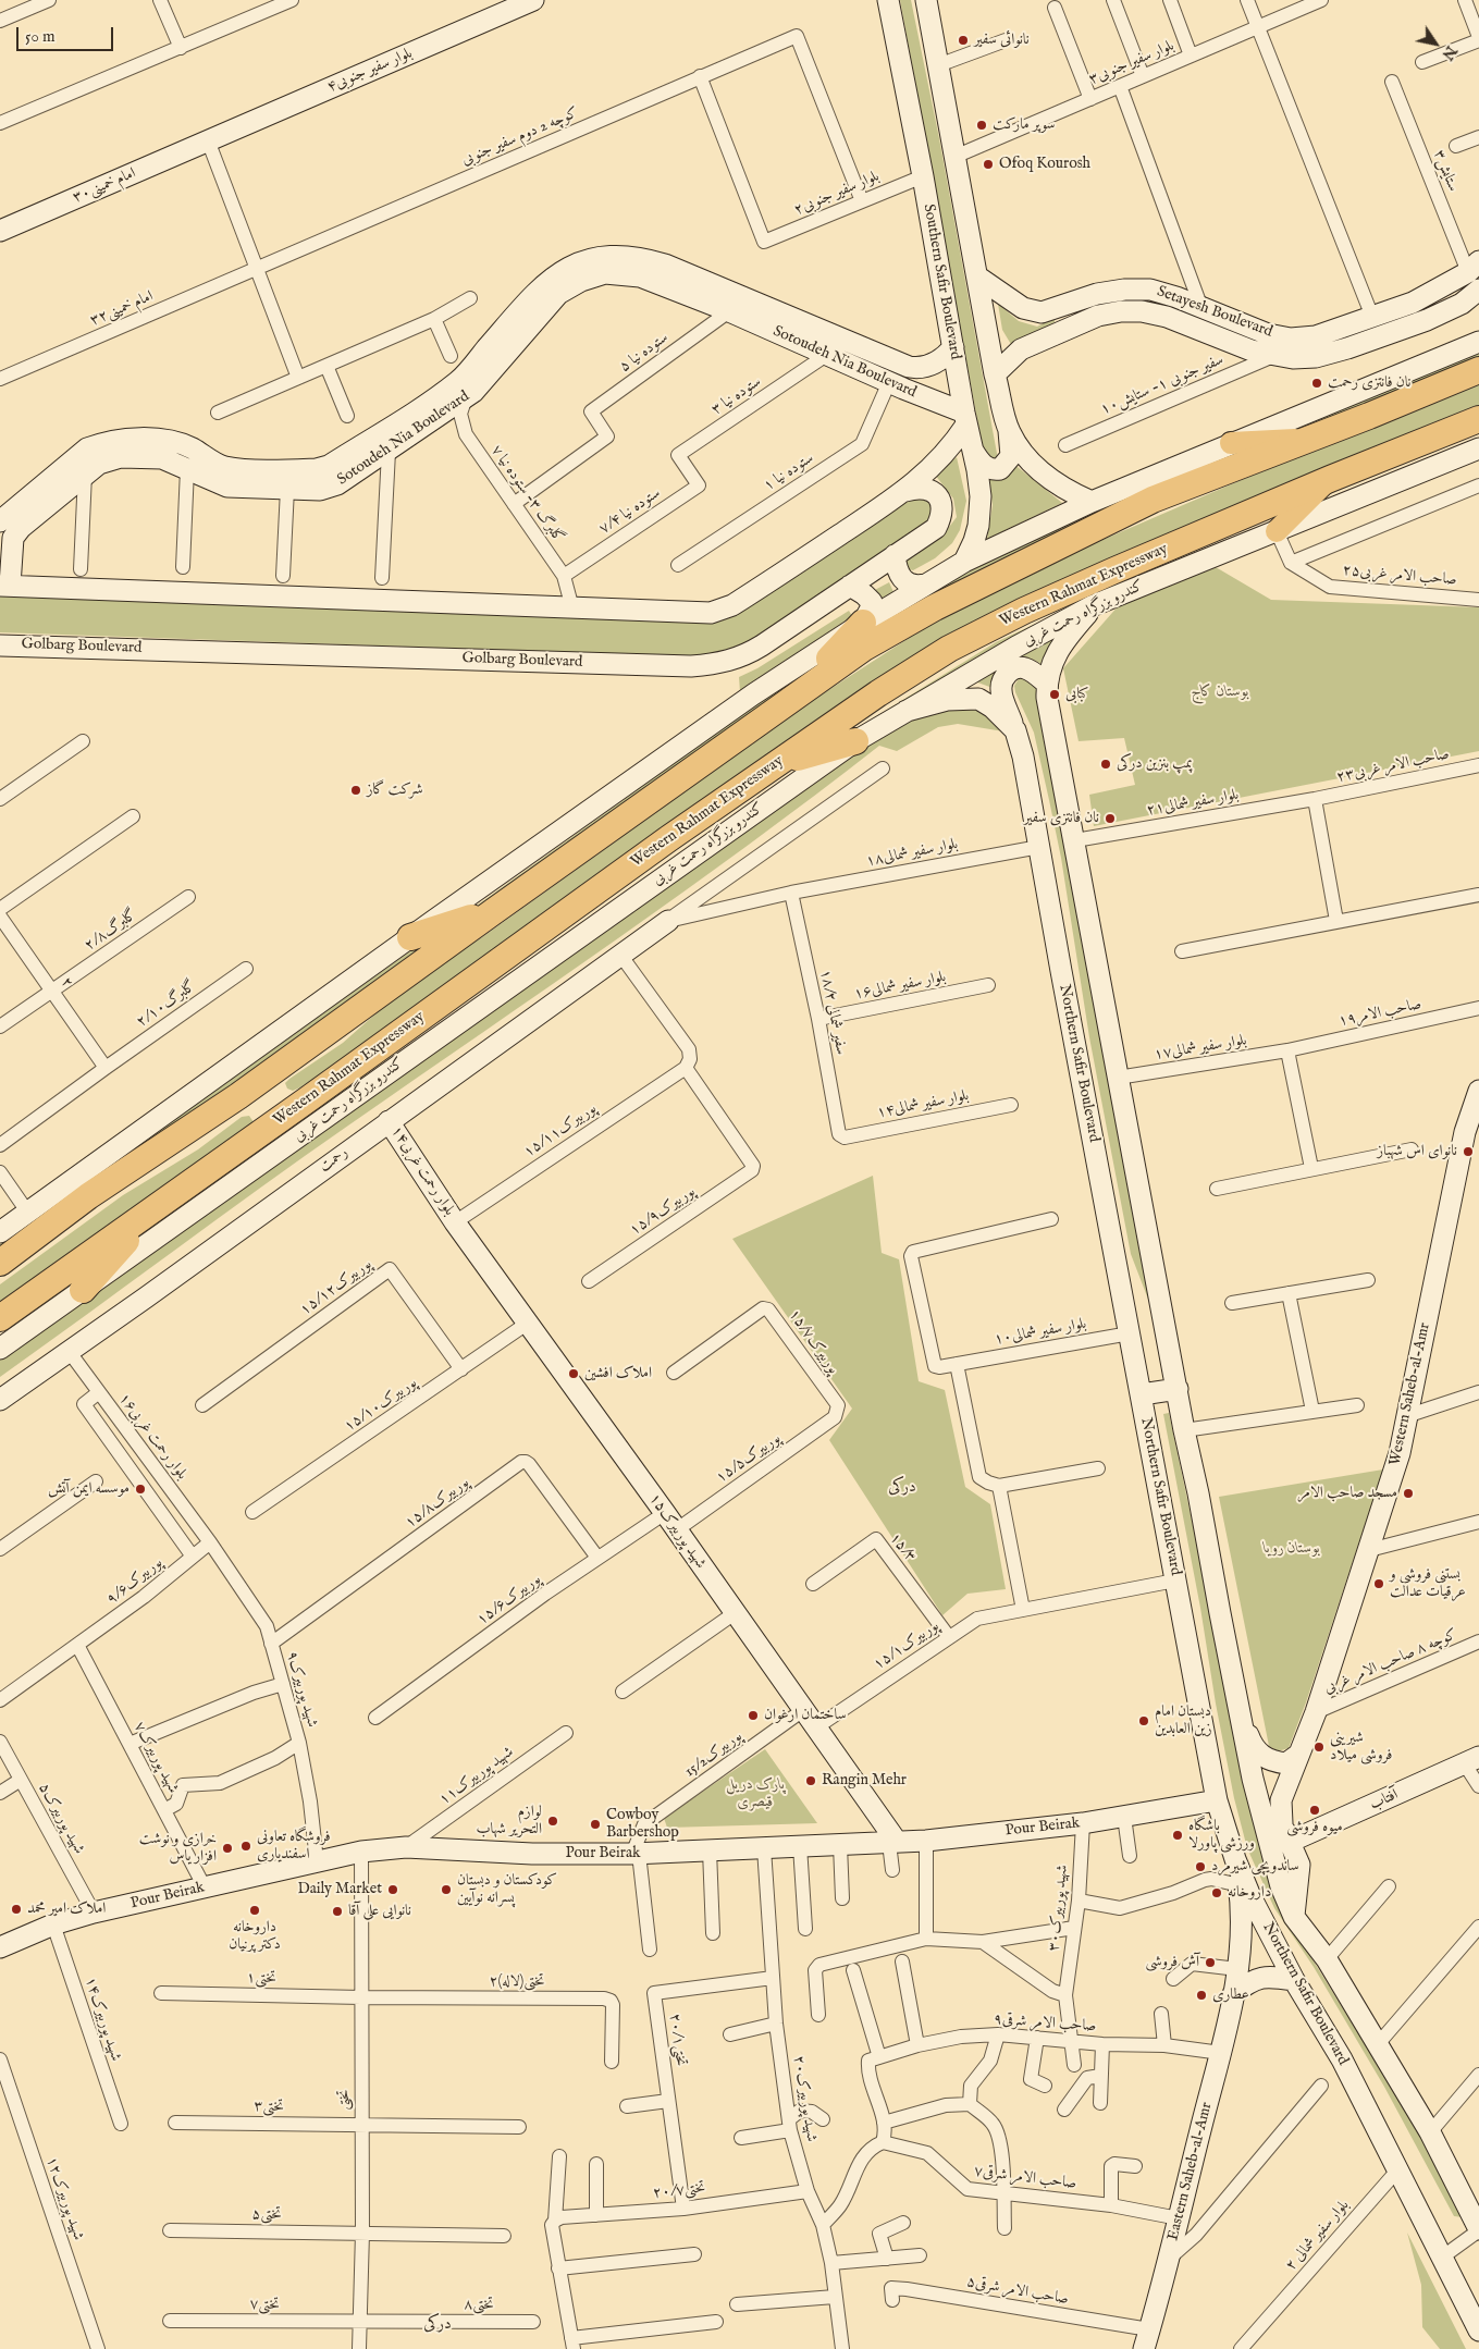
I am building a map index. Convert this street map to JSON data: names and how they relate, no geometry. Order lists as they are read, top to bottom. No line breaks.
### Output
{"streets":{"highway":["Western Rahmat Expressway"],"street":["بلوار سفیر جنوبی۳","بلوار سفیر جنوبی۴","کوچه 2 دوم سفیر جنوبی","ستایش۳","امام خمینی۳۰","بلوار سفیر جنوبی۲","Southern Safir Boulevard","امام خمینی۳۲","Setayesh Boulevard","ستوده نیا ۵","Sotoudeh Nia Boulevard","سفیر جنوبی ۱- ستایش۱۰","ستوده نیا ۳","ستوده نیا ۱","گلبرگ ۳- ستوده نیا ۷","ستوده نیا ۷/۴","صاحب الامر غربی۲۵","کندرو بزرگراه رحمت غربی","Golbarg Boulevard","صاحب الامر غربی۲۳","بلوار سفیر شمالی۲۱","بلوار سفیر شمالی۱۸","گلبرگ۲/۸","۲","بلوار سفیر شمالی۱۶","گلبرگ۲/۱۰","سفیر شمالی ۱۸/۲","صاحب الامر۱۹","بلوار سفیر شمالی۱۷","Northern Safir Boulevard","بلوار سفیر شمالی۱۴","پوربیرک۱۵/۱۱","رحمت","بلوار رحمت غربی۱۴","پوربیرک۱۵/۹","پوربیرک۱۵/۱۲","بلوار سفیر شمالی۱۰","پوربیرک۱۵/۷","Western Saheb-al-Amr","پوربیرک۱۵/۱۰","بلوار رحمت غربی۱۶","پوربیرک۱۵/۵","پوربیرک۱۵/۸","شهید پوربیرک۱۵","۱۵/۳","پوربیرک۹/۶","پوربیرک۱۵/۶","پوربیرک۱۵/۱","کوچه ۸ صاحب الامر غربی","شهید پوربیرک۹","پوربیرک15/2","شهید پوربیرک۷","شهید پوربیرک۱۱","آفتاب","شهید پوربیرک۵","Pour Beirak","شهید پوربیرک۳۰","تختی۱","۲تختی(لاله)","شهید پوربیرک۱۴","صاحب الامر شرقی۹","تختی۲۰/۱","شهید پوربیرک۲۰","تختی","تختی۳","Eastern Saheb-al-Amr","صاحب الامر شرقی۷","تختی۲۰/۷","شهید پوربیرک۱۲","تختی۵","بلوار سفیر شمالی ۲","صاحب الامر شرقی۵","تختی۷","تختی۸"]},"crossings":[["بلوار سفیر جنوبی۴","امام خمینی۳۰"],["کوچه 2 دوم سفیر جنوبی","بلوار سفیر جنوبی۲"],["کوچه 2 دوم سفیر جنوبی","امام خمینی۳۲"],["ستایش۳","Setayesh Boulevard"],["بلوار سفیر جنوبی۲","Southern Safir Boulevard"],["Southern Safir Boulevard","Sotoudeh Nia Boulevard"],["Setayesh Boulevard","سفیر جنوبی ۱- ستایش۱۰"],["ستوده نیا ۵","Sotoudeh Nia Boulevard"],["ستوده نیا ۵","گلبرگ ۳- ستوده نیا ۷"],["Sotoudeh Nia Boulevard","ستوده نیا ۳"],["Sotoudeh Nia Boulevard","ستوده نیا ۱"],["Sotoudeh Nia Boulevard","گلبرگ ۳- ستوده نیا ۷"],["ستوده نیا ۳","ستوده نیا ۷/۴"],["گلبرگ ۳- ستوده نیا ۷","ستوده نیا ۷/۴"],["کندرو بزرگراه رحمت غربی","Northern Safir Boulevard"],["صاحب الامر غربی۲۳","بلوار سفیر شمالی۲۱"],["بلوار سفیر شمالی۲۱","Northern Safir Boulevard"],["بلوار سفیر شمالی۱۸","سفیر شمالی ۱۸/۲"],["بلوار سفیر شمالی۱۸","Northern Safir Boulevard"],["بلوار سفیر شمالی۱۸","رحمت"],["گلبرگ۲/۸","۲"],["۲","گلبرگ۲/۱۰"],["بلوار سفیر شمالی۱۶","سفیر شمالی ۱۸/۲"],["سفیر شمالی ۱۸/۲","بلوار سفیر شمالی۱۴"],["صاحب الامر۱۹","بلوار سفیر شمالی۱۷"],["بلوار سفیر شمالی۱۷","Northern Safir Boulevard"],["Northern Safir Boulevard","بلوار سفیر شمالی۱۰"],["Northern Safir Boulevard","پوربیرک۱۵/۱"],["Northern Safir Boulevard","Pour Beirak"],["Northern Safir Boulevard","Eastern Saheb-al-Amr"],["Northern Safir Boulevard","بلوار سفیر شمالی ۲"],["پوربیرک۱۵/۱۱","بلوار رحمت غربی۱۴"],["پوربیرک۱۵/۱۱","پوربیرک۱۵/۹"],["پوربیرک۱۵/۱۱","شهید پوربیرک۱۵"],["رحمت","بلوار رحمت غربی۱۴"],["رحمت","بلوار رحمت غربی۱۶"],["بلوار رحمت غربی۱۴","شهید پوربیرک۱۵"],["پوربیرک۱۵/۱۲","پوربیرک۱۵/۱۰"],["پوربیرک۱۵/۷","پوربیرک۱۵/۵"],["Western Saheb-al-Amr","کوچه ۸ صاحب الامر غربی"],["پوربیرک۱۵/۱۰","شهید پوربیرک۱۵"],["بلوار رحمت غربی۱۶","پوربیرک۹/۶"],["بلوار رحمت غربی۱۶","شهید پوربیرک۹"],["پوربیرک۱۵/۵","شهید پوربیرک۱۵"],["پوربیرک۱۵/۸","پوربیرک۱۵/۶"],["پوربیرک۱۵/۸","شهید پوربیرک۹"],["شهید پوربیرک۱۵","پوربیرک۱۵/۶"],["شهید پوربیرک۱۵","پوربیرک۱۵/۱"],["شهید پوربیرک۱۵","پوربیرک15/2"],["شهید پوربیرک۱۵","Pour Beirak"],["۱۵/۳","پوربیرک۱۵/۱"],["پوربیرک۹/۶","شهید پوربیرک۹"],["پوربیرک۹/۶","شهید پوربیرک۷"],["شهید پوربیرک۹","Pour Beirak"],["پوربیرک15/2","Pour Beirak"],["شهید پوربیرک۷","Pour Beirak"],["شهید پوربیرک۱۱","Pour Beirak"],["شهید پوربیرک۵","Pour Beirak"],["Pour Beirak","شهید پوربیرک۳۰"],["Pour Beirak","شهید پوربیرک۱۴"],["Pour Beirak","شهید پوربیرک۲۰"],["Pour Beirak","تختی"],["شهید پوربیرک۳۰","صاحب الامر شرقی۹"],["تختی۱","۲تختی(لاله)"],["تختی۱","تختی"],["۲تختی(لاله)","تختی"],["صاحب الامر شرقی۹","Eastern Saheb-al-Amr"],["تختی۲۰/۱","شهید پوربیرک۲۰"],["تختی۲۰/۱","تختی۲۰/۷"],["شهید پوربیرک۲۰","تختی۲۰/۷"],["تختی","تختی۳"],["تختی","تختی۵"],["تختی","تختی۷"],["تختی","تختی۸"],["Eastern Saheb-al-Amr","صاحب الامر شرقی۷"],["Eastern Saheb-al-Amr","صاحب الامر شرقی۵"],["تختی۷","تختی۸"]],"districts":["درکی","درکی"],"parks":["بوستان کاج","بوستان رویا","پارک دریل قیصری"],"places":["نانوائی سفیر","سوپر مارکت","Ofoq Kourosh","نان فانتزی رحمت","کبابی","پمپ بنزین درکی","شرکت گاز","نان فانتزی سفیر","نانوای اس شهباز","املاک افشین","موسسه ایمن آتش","مسجد صاحب الامر","بستنی فروشی و عرقیات عدالت","ساختمان ارغوان","دبستان امام زین العابدین","شیرینی فروشی میلاد","Rangin Mehr","میوه فروشی","لوازم التحریر شهاب","Cowboy Barbershop","باشگاه ورزشی پاورلا","فروشگاه تعاونی اسفندیاری","خرازی و نوشت افزار یاس","ساندویچی شیرمرد","Daily Market","کودکستان و دبستان پسرانه نوآیین","داروخانه","املاک امیر محمد","داروخانه دکتر پرنیان","نانوایی علی آقا","آش فروشی","عطاری"],"scale_bar":"50 m","north":"bottom right"}
